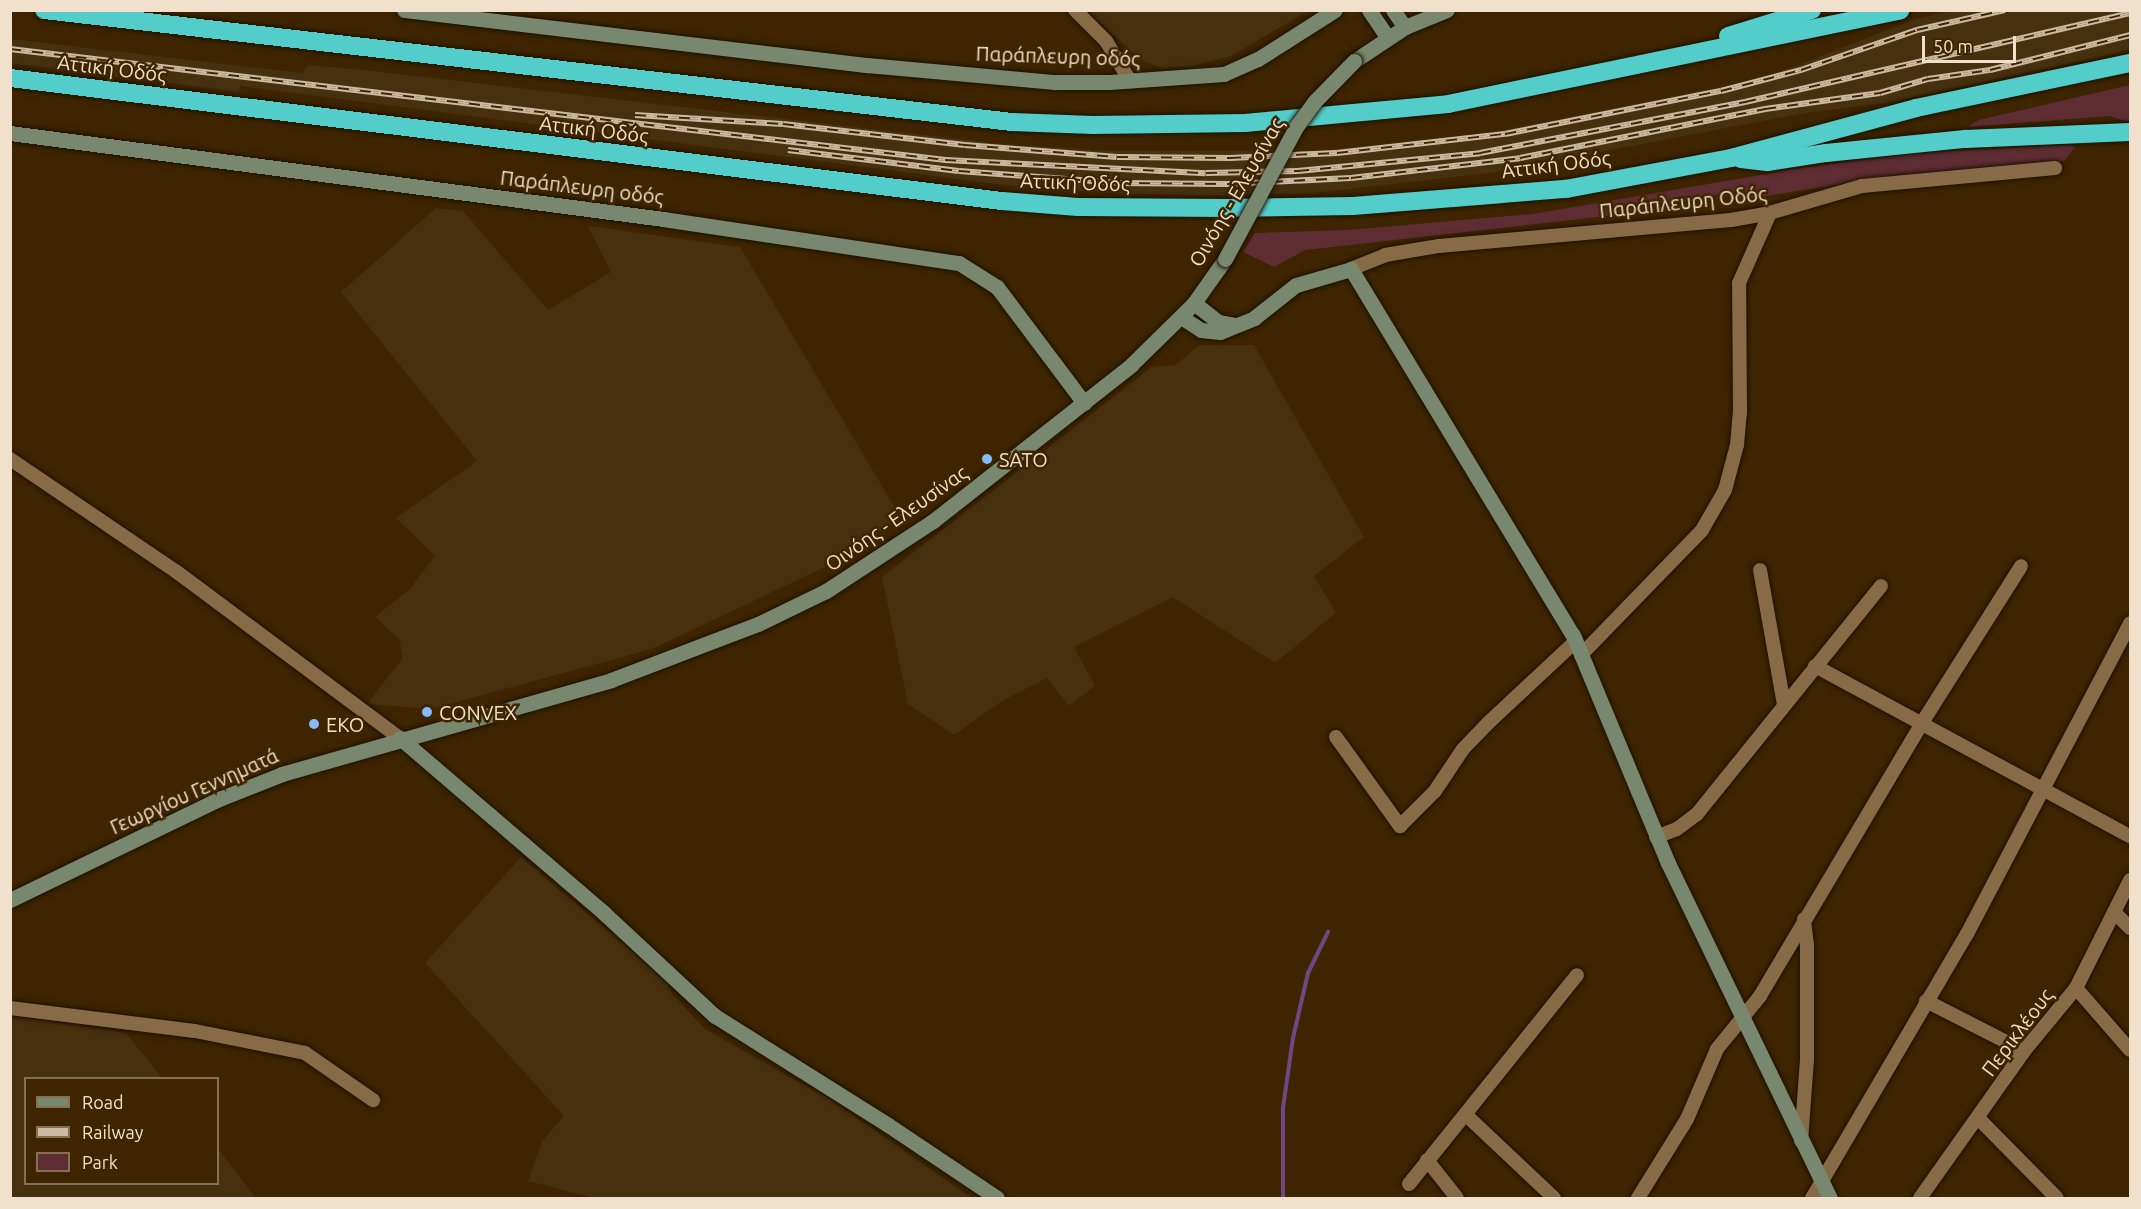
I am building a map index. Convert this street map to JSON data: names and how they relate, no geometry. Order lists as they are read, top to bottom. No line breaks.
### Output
{"streets":{"highway":["Αττική Οδός"],"street":["Παράπλευρη οδός","Οινόης - Ελευσίνας","Παράπλευρη Οδός","Γεωργίου Γεννηματά","Περικλέους"]},"crossings":[["Παράπλευρη οδός","Οινόης - Ελευσίνας"],["Οινόης - Ελευσίνας","Γεωργίου Γεννηματά"]],"places":["SATO","CONVEX","EKO"],"legend":["Road","Railway","Park"],"scale_bar":"50 m"}
